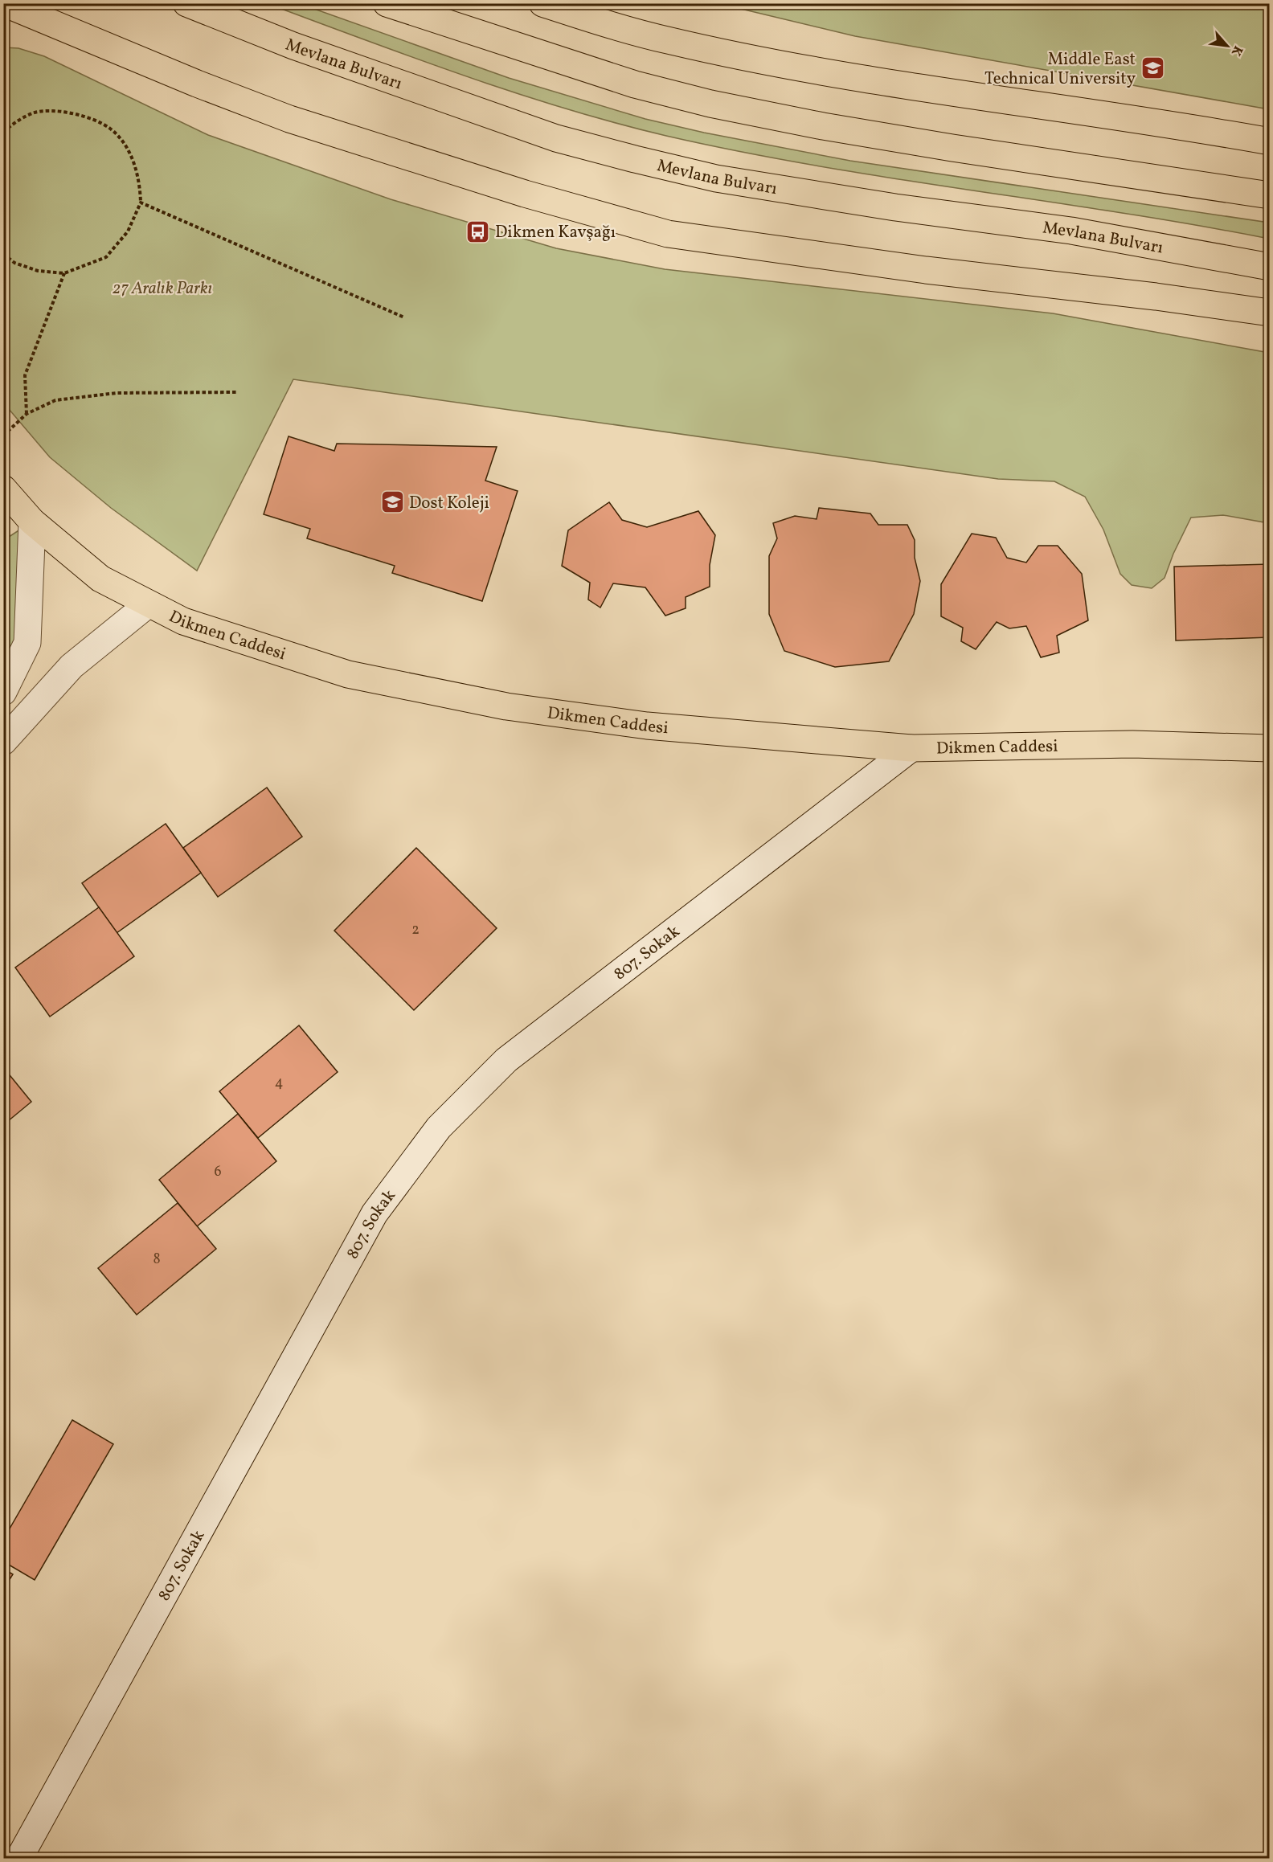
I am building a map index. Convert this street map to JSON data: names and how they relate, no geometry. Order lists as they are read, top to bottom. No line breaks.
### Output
{"streets":{"main road":["Mevlana Bulvarı","Dikmen Caddesi","807. Sokak"]},"crossings":[["Dikmen Caddesi","807. Sokak"]],"parks":["27 Aralık Parkı"],"places":{"school or university":["Middle East Technical University","Dost Koleji"],"bus stop":["Dikmen Kavşağı"]},"house_numbers":["2","4","6","8"],"north":"bottom right"}
